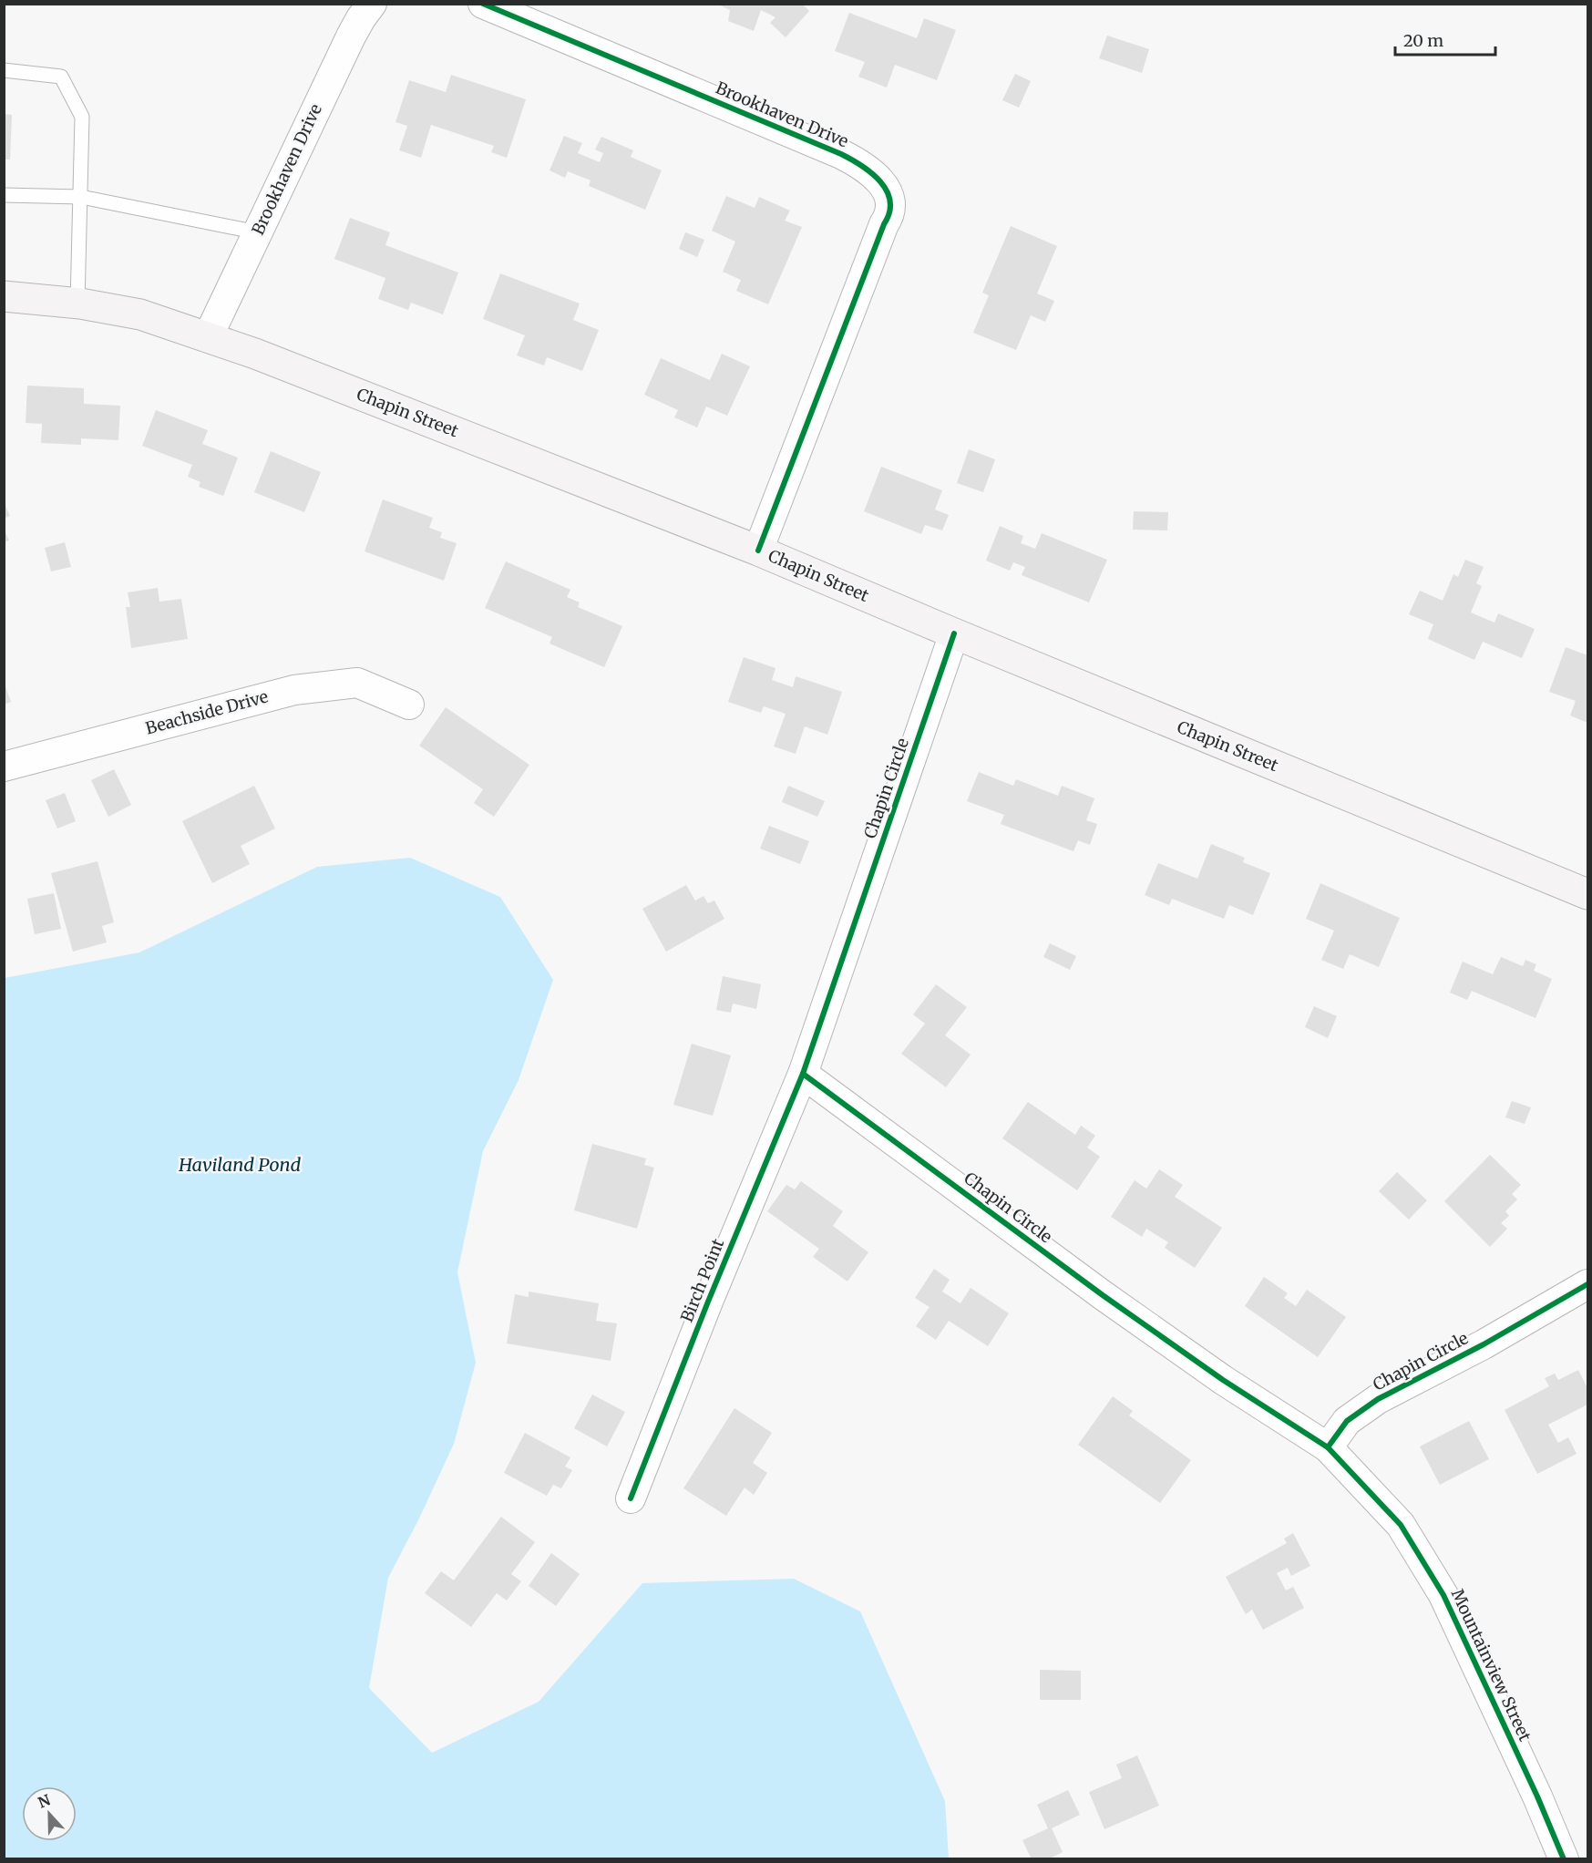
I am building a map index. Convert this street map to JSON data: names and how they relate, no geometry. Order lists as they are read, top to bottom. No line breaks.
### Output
{"streets":{"main road":["Chapin Street"],"street":["Brookhaven Drive","Beachside Drive","Chapin Circle","Birch Point","Mountainview Street"]},"crossings":[["Brookhaven Drive","Chapin Street"],["Chapin Street","Chapin Circle"],["Chapin Circle","Birch Point"],["Chapin Circle","Mountainview Street"]],"water":["Haviland Pond"],"scale_bar":"20 m","north":"top"}
